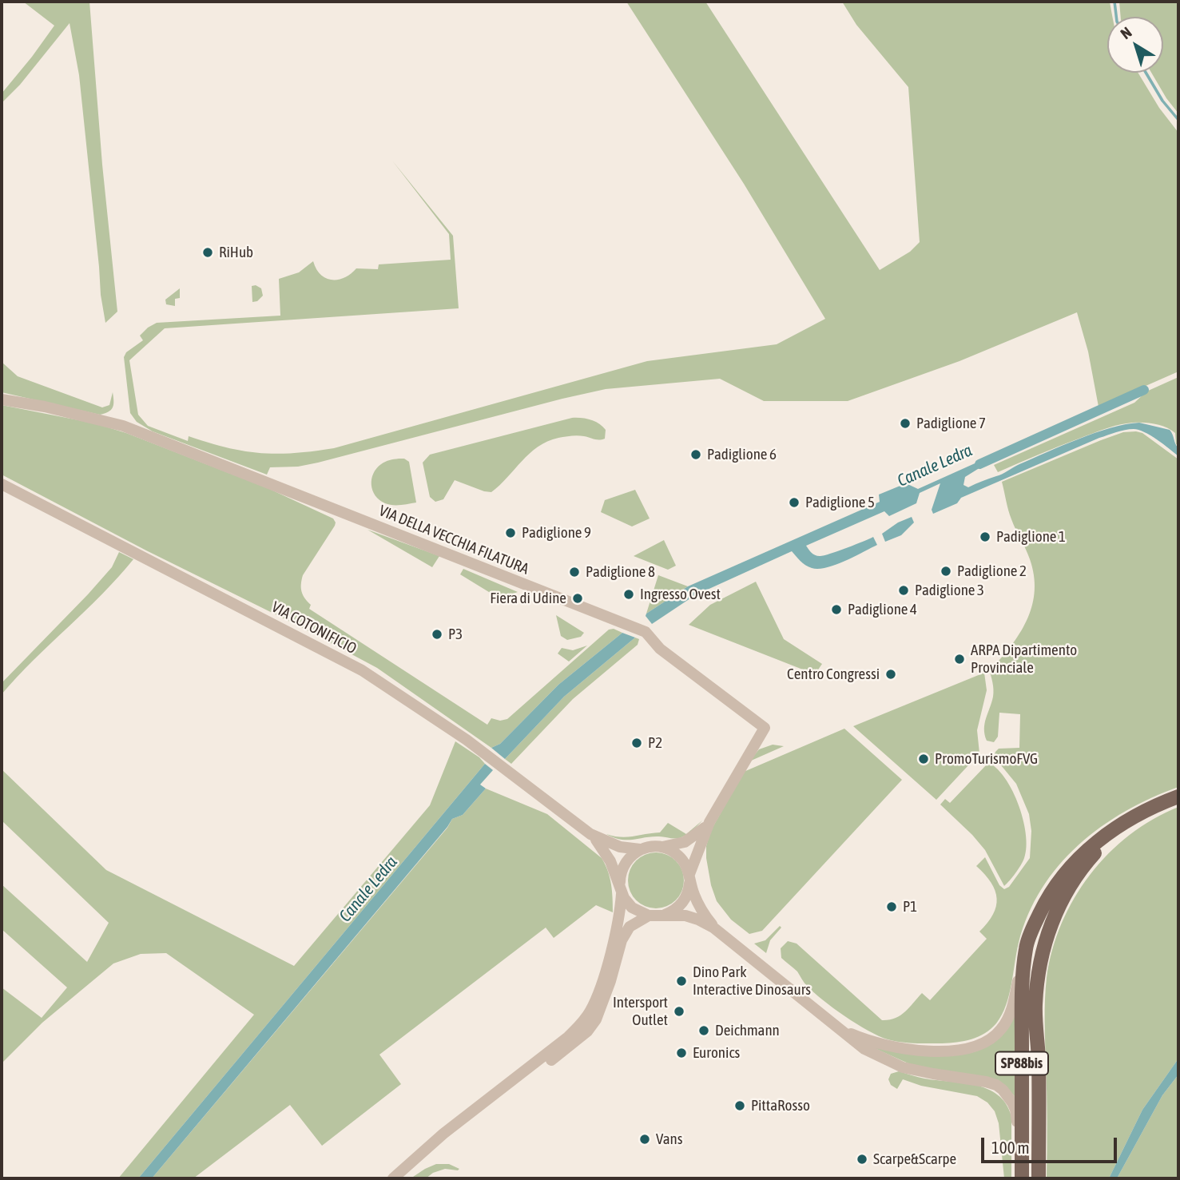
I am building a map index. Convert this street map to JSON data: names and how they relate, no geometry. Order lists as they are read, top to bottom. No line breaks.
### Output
{"streets":{"main road":["SP88bis"],"street":["VIA DELLA VECCHIA FILATURA","VIA COTONIFICIO"]},"crossings":[["VIA DELLA VECCHIA FILATURA","VIA COTONIFICIO"]],"water":["Canale Ledra"],"places":["RiHub","Padiglione 7","Padiglione 6","Padiglione 5","Padiglione 9","Padiglione 1","Padiglione 2","Padiglione 8","Padiglione 3","Ingresso Ovest","Fiera di Udine","Padiglione 4","P3","ARPA Dipartimento Provinciale","Centro Congressi","P2","PromoTurismoFVG","P1","Dino Park Interactive Dinosaurs","Intersport Outlet","Deichmann","Euronics","PittaRosso","Vans","Scarpe&Scarpe"],"scale_bar":"100 m","north":"top left"}
